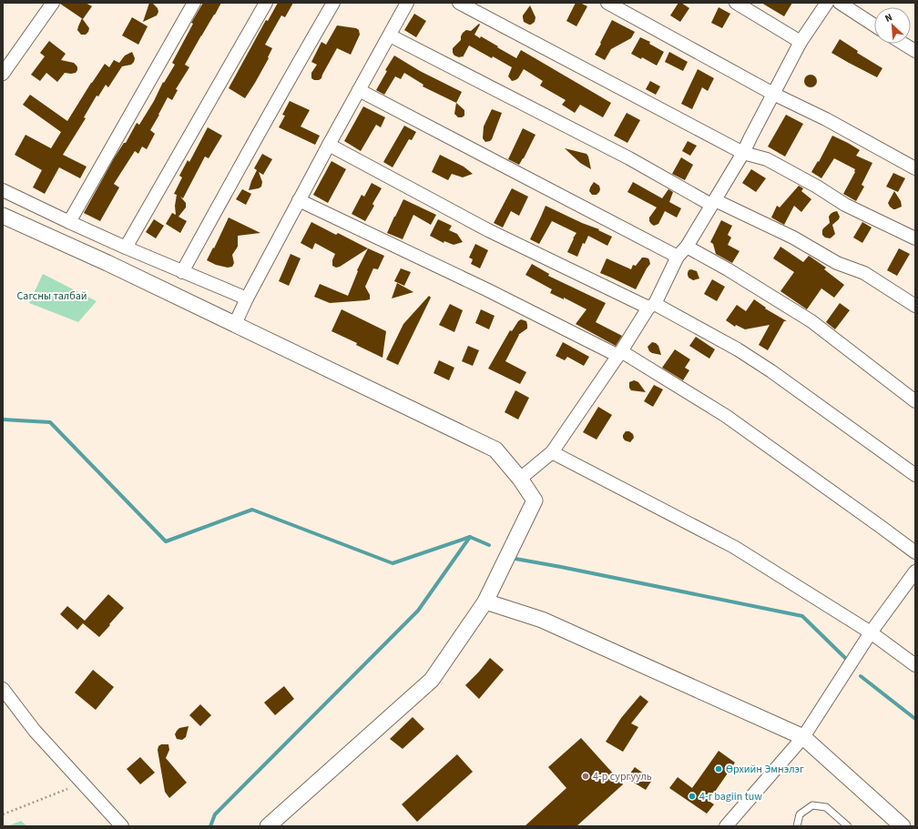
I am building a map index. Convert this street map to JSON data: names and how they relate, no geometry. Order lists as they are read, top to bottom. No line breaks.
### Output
{"parks":["Сагсны талбай"],"places":["Өрхийн Эмнэлэг","4-р сургууль","4-r bagiin tuw"],"north":"top left"}
